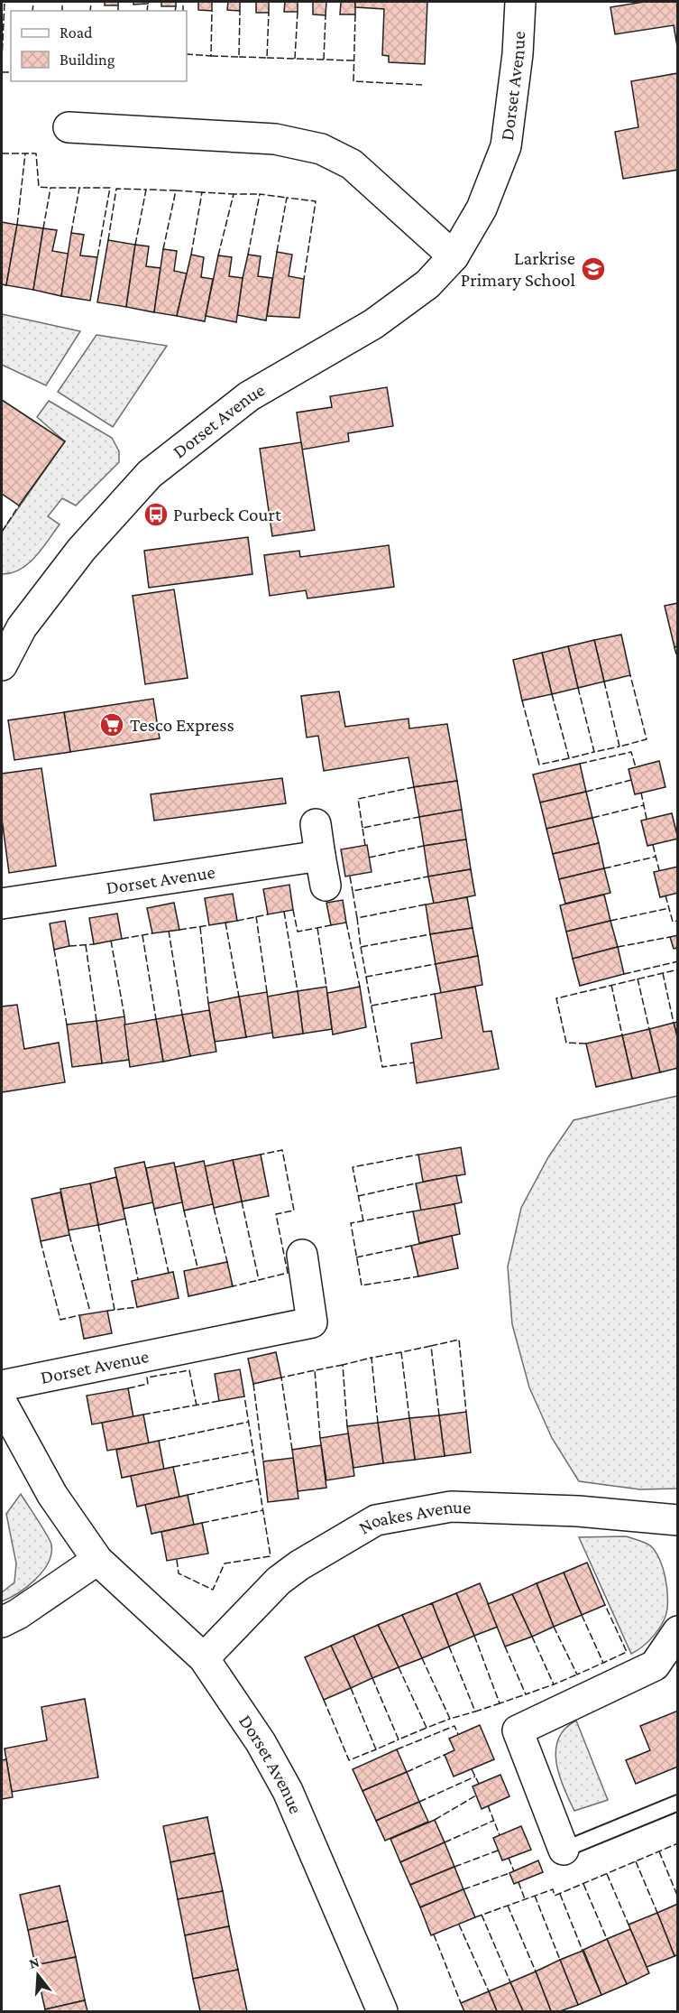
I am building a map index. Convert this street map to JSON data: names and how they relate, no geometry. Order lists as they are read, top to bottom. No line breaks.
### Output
{"streets":{"street":["Dorset Avenue","Noakes Avenue"]},"crossings":[["Dorset Avenue","Noakes Avenue"]],"places":{"school or university":["Larkrise Primary School"],"bus stop":["Purbeck Court"],"supermarket":["Tesco Express"]},"legend":["Road","Building"],"north":"top"}
